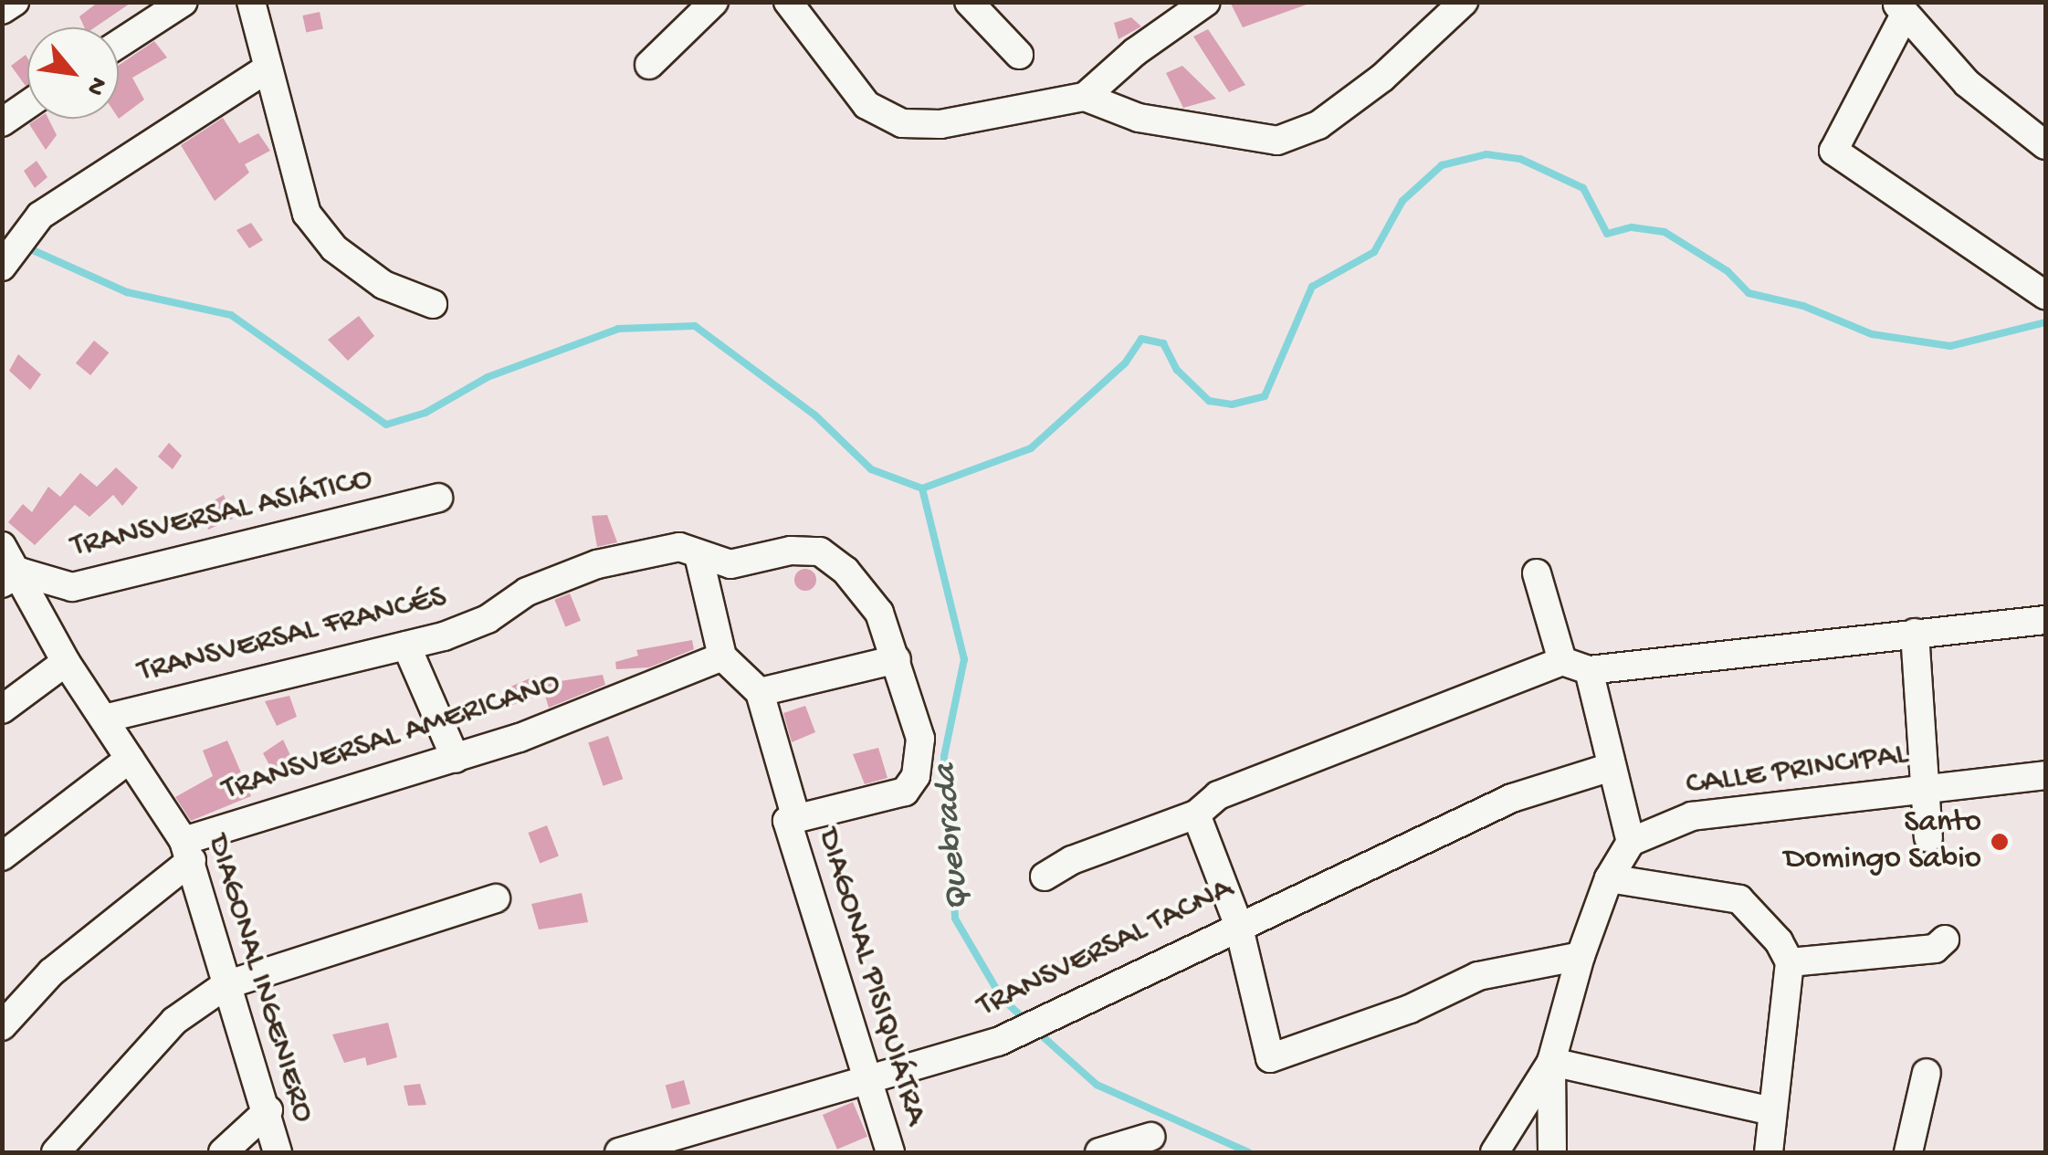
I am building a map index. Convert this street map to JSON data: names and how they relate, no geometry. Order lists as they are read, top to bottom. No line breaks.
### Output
{"streets":{"street":["TRANSVERSAL ASIÁTICO","TRANSVERSAL FRANCÉS","TRANSVERSAL AMERICANO","CALLE PRINCIPAL","TRANSVERSAL TACNA","DIAGONAL PISIQUIÁTRA","DIAGONAL INGENIERO"]},"crossings":[["TRANSVERSAL ASIÁTICO","DIAGONAL INGENIERO"],["TRANSVERSAL FRANCÉS","DIAGONAL INGENIERO"],["TRANSVERSAL AMERICANO","DIAGONAL INGENIERO"],["TRANSVERSAL TACNA","DIAGONAL PISIQUIÁTRA"]],"water":["Quebrada"],"places":["Santo Domingo Sabio"],"north":"bottom right"}
